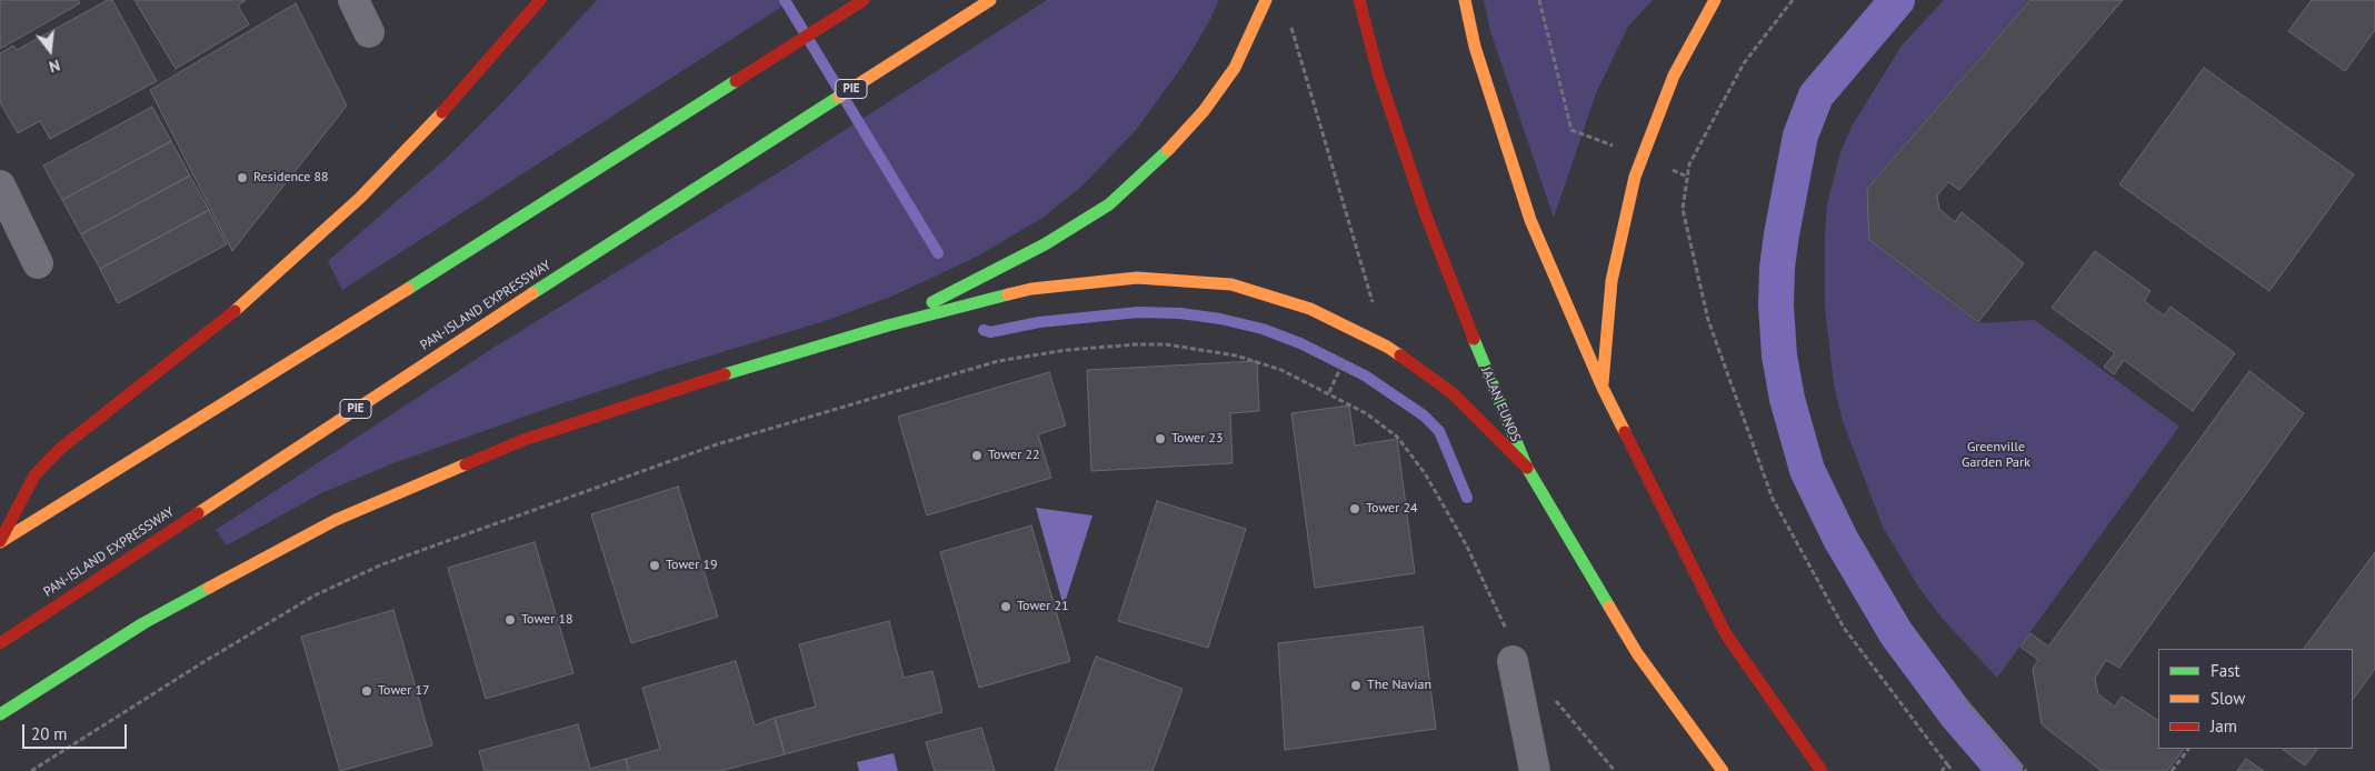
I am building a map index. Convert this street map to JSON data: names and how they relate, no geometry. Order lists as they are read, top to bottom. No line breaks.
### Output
{"streets":{"highway":["PIE","PAN-ISLAND EXPRESSWAY","JALAN EUNOS"]},"parks":["Greenville Garden Park"],"places":["Residence 88","Tower 23","Tower 22","Tower 24","Tower 19","Tower 21","Tower 18","The Navian","Tower 17"],"legend":["Fast","Slow","Jam"],"scale_bar":"20 m","north":"bottom"}
